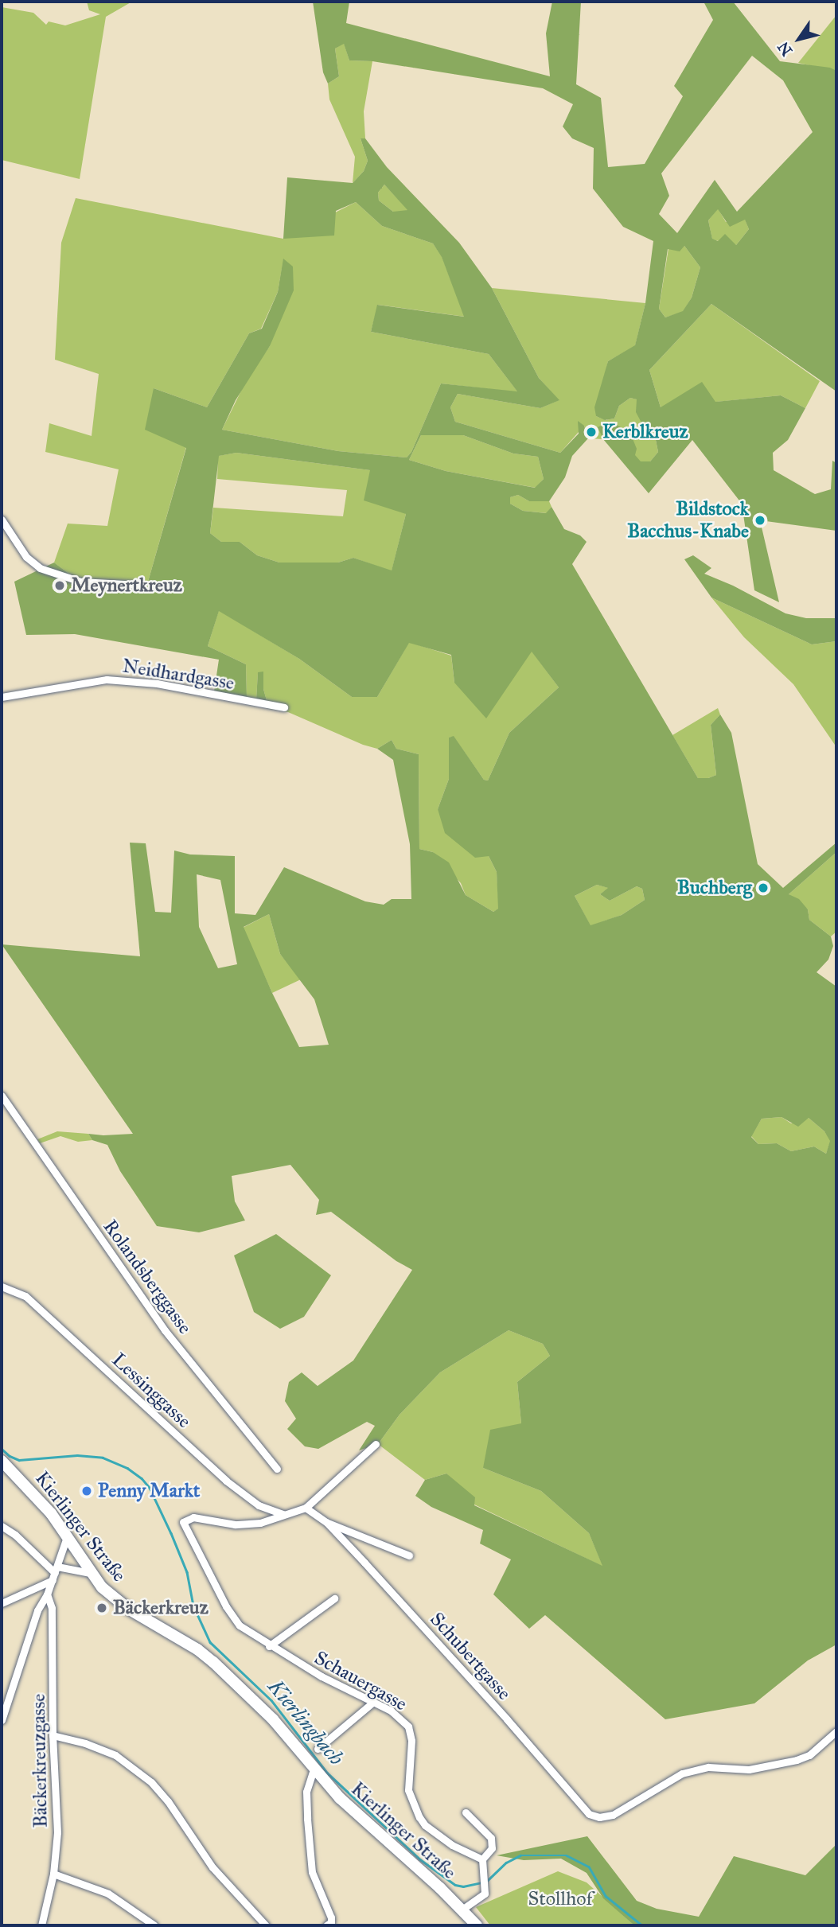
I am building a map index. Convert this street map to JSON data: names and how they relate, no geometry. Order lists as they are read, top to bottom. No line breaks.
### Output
{"streets":{"main road":["Kierlinger Straße"],"street":["Neidhardgasse","Rolandsberggasse","Lessinggasse","Schubertgasse","Schauergasse","Bäckerkreuzgasse"]},"crossings":[["Lessinggasse","Schauergasse"]],"water":["Kierlingbach"],"parks":["Stollhof"],"places":["Kerblkreuz","Bildstock Bacchus-Knabe","Meynertkreuz","Buchberg","Penny Markt","Bäckerkreuz"],"north":"bottom left"}
